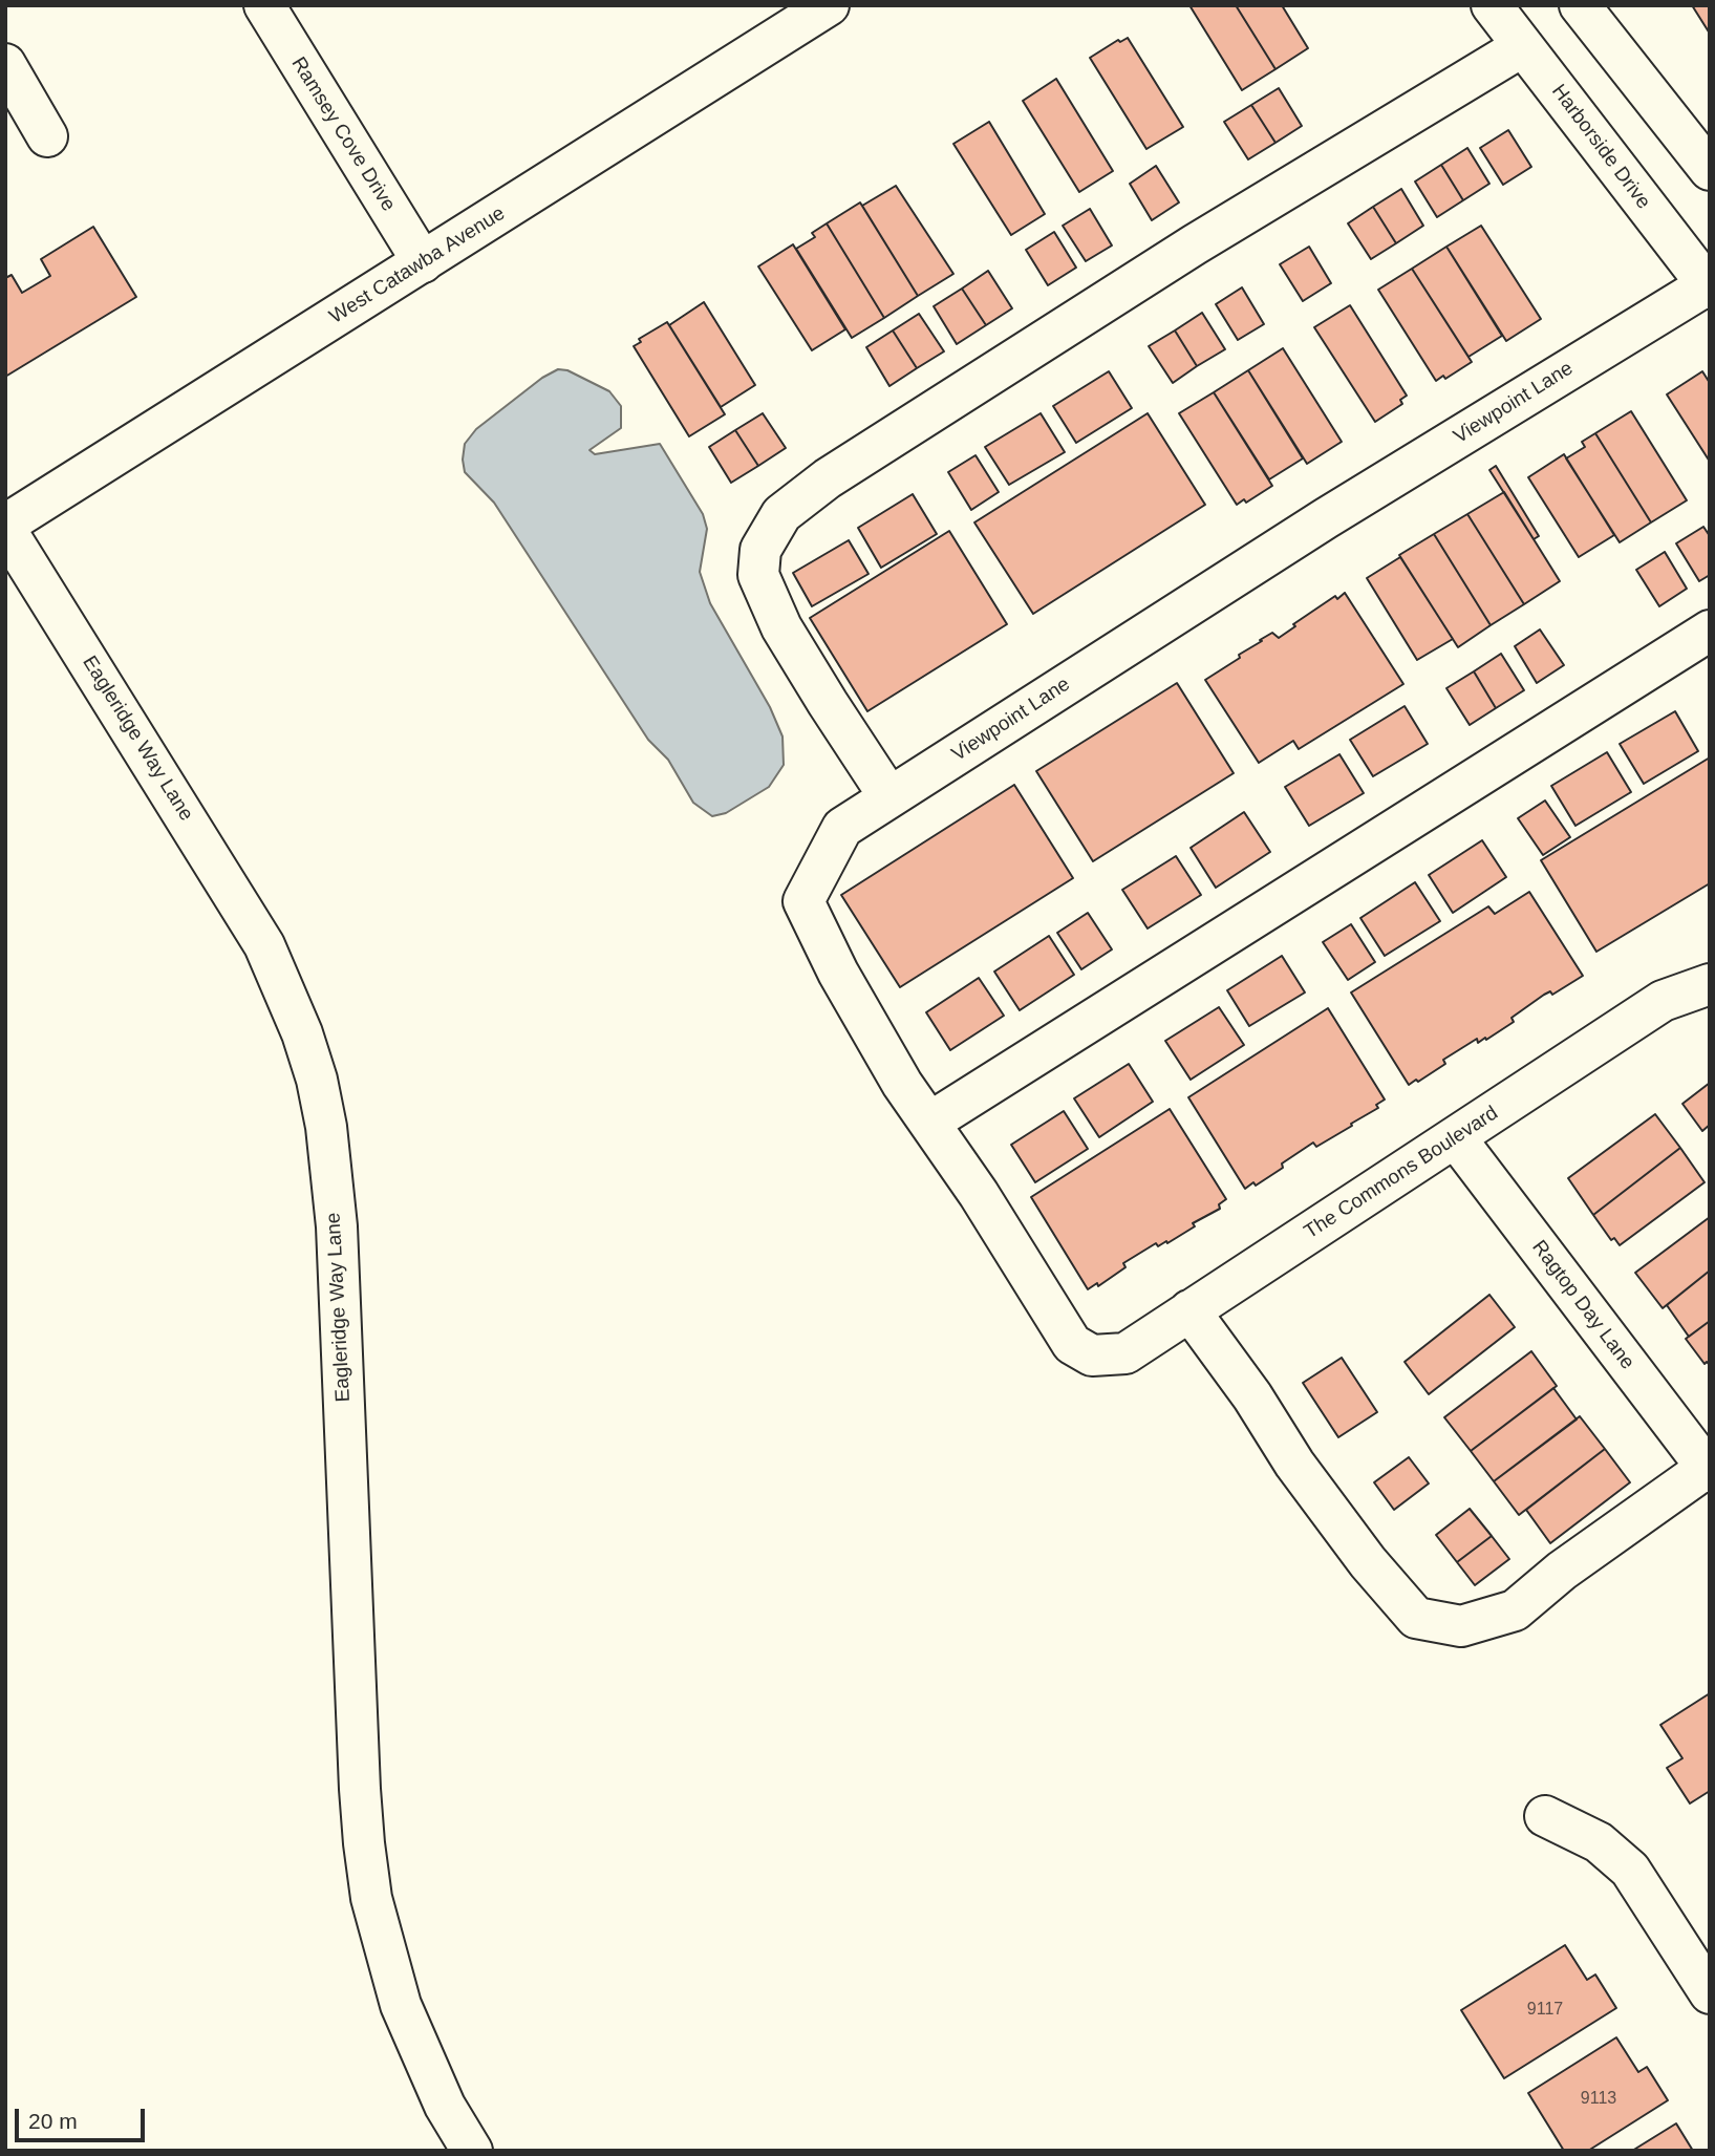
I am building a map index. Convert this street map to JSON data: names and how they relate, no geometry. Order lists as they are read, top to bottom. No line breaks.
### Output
{"streets":{"street":["Ramsey Cove Drive","Harborside Drive","West Catawba Avenue","Viewpoint Lane","Eagleridge Way Lane","The Commons Boulevard","Ragtop Day Lane"]},"crossings":[["Ramsey Cove Drive","West Catawba Avenue"],["Harborside Drive","Viewpoint Lane"],["West Catawba Avenue","Eagleridge Way Lane"],["Viewpoint Lane","The Commons Boulevard"],["The Commons Boulevard","Ragtop Day Lane"]],"house_numbers":["9117","9113"],"scale_bar":"20 m"}
